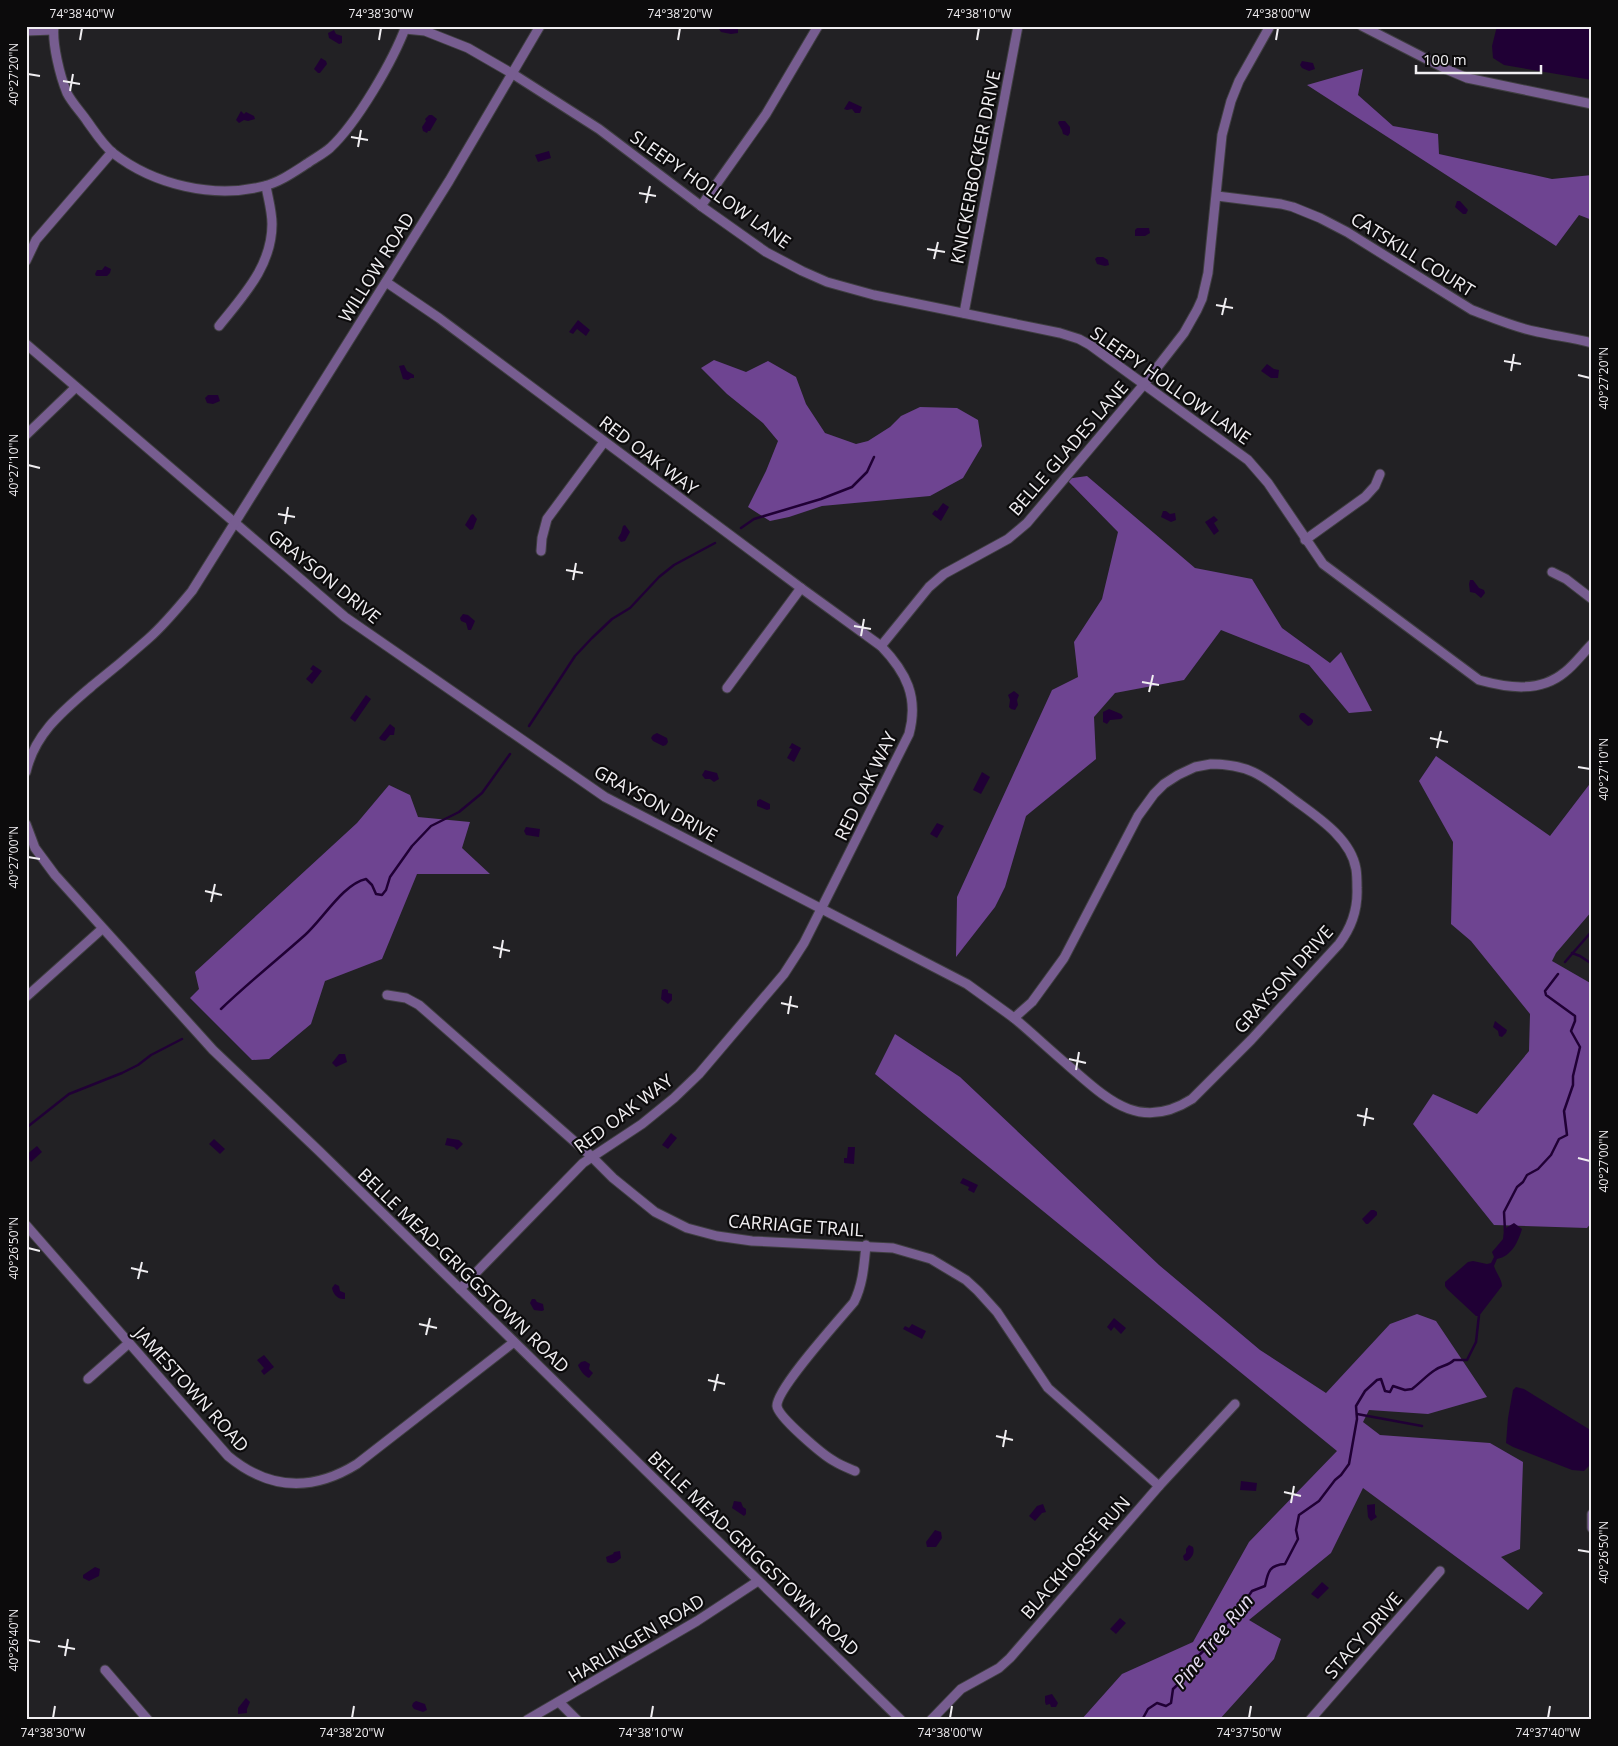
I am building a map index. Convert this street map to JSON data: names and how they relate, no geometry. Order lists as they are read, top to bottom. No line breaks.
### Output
{"streets":{"street":["KNICKERBOCKER DRIVE","SLEEPY HOLLOW LANE","CATSKILL COURT","WILLOW ROAD","BELLE GLADES LANE","RED OAK WAY","GRAYSON DRIVE","CARRIAGE TRAIL","BELLE MEAD-GRIGGSTOWN ROAD","JAMESTOWN ROAD","BLACKHORSE RUN","STACY DRIVE","HARLINGEN ROAD"]},"crossings":[["KNICKERBOCKER DRIVE","SLEEPY HOLLOW LANE"],["SLEEPY HOLLOW LANE","WILLOW ROAD"],["SLEEPY HOLLOW LANE","BELLE GLADES LANE"],["CATSKILL COURT","BELLE GLADES LANE"],["WILLOW ROAD","RED OAK WAY"],["WILLOW ROAD","GRAYSON DRIVE"],["BELLE GLADES LANE","RED OAK WAY"],["RED OAK WAY","GRAYSON DRIVE"],["RED OAK WAY","CARRIAGE TRAIL"],["RED OAK WAY","BELLE MEAD-GRIGGSTOWN ROAD"],["CARRIAGE TRAIL","BLACKHORSE RUN"],["BELLE MEAD-GRIGGSTOWN ROAD","JAMESTOWN ROAD"],["BELLE MEAD-GRIGGSTOWN ROAD","HARLINGEN ROAD"]],"water":["Pine Tree Run"],"scale_bar":"100 m","coordinates":["74°38'40\"W","74°38'30\"W","74°38'20\"W","74°38'10\"W","74°38'00\"W","40°27'20\"N","40°27'10\"N","40°27'00\"N","40°26'50\"N","40°26'40\"N","74°37'50\"W","74°37'40\"W"]}
